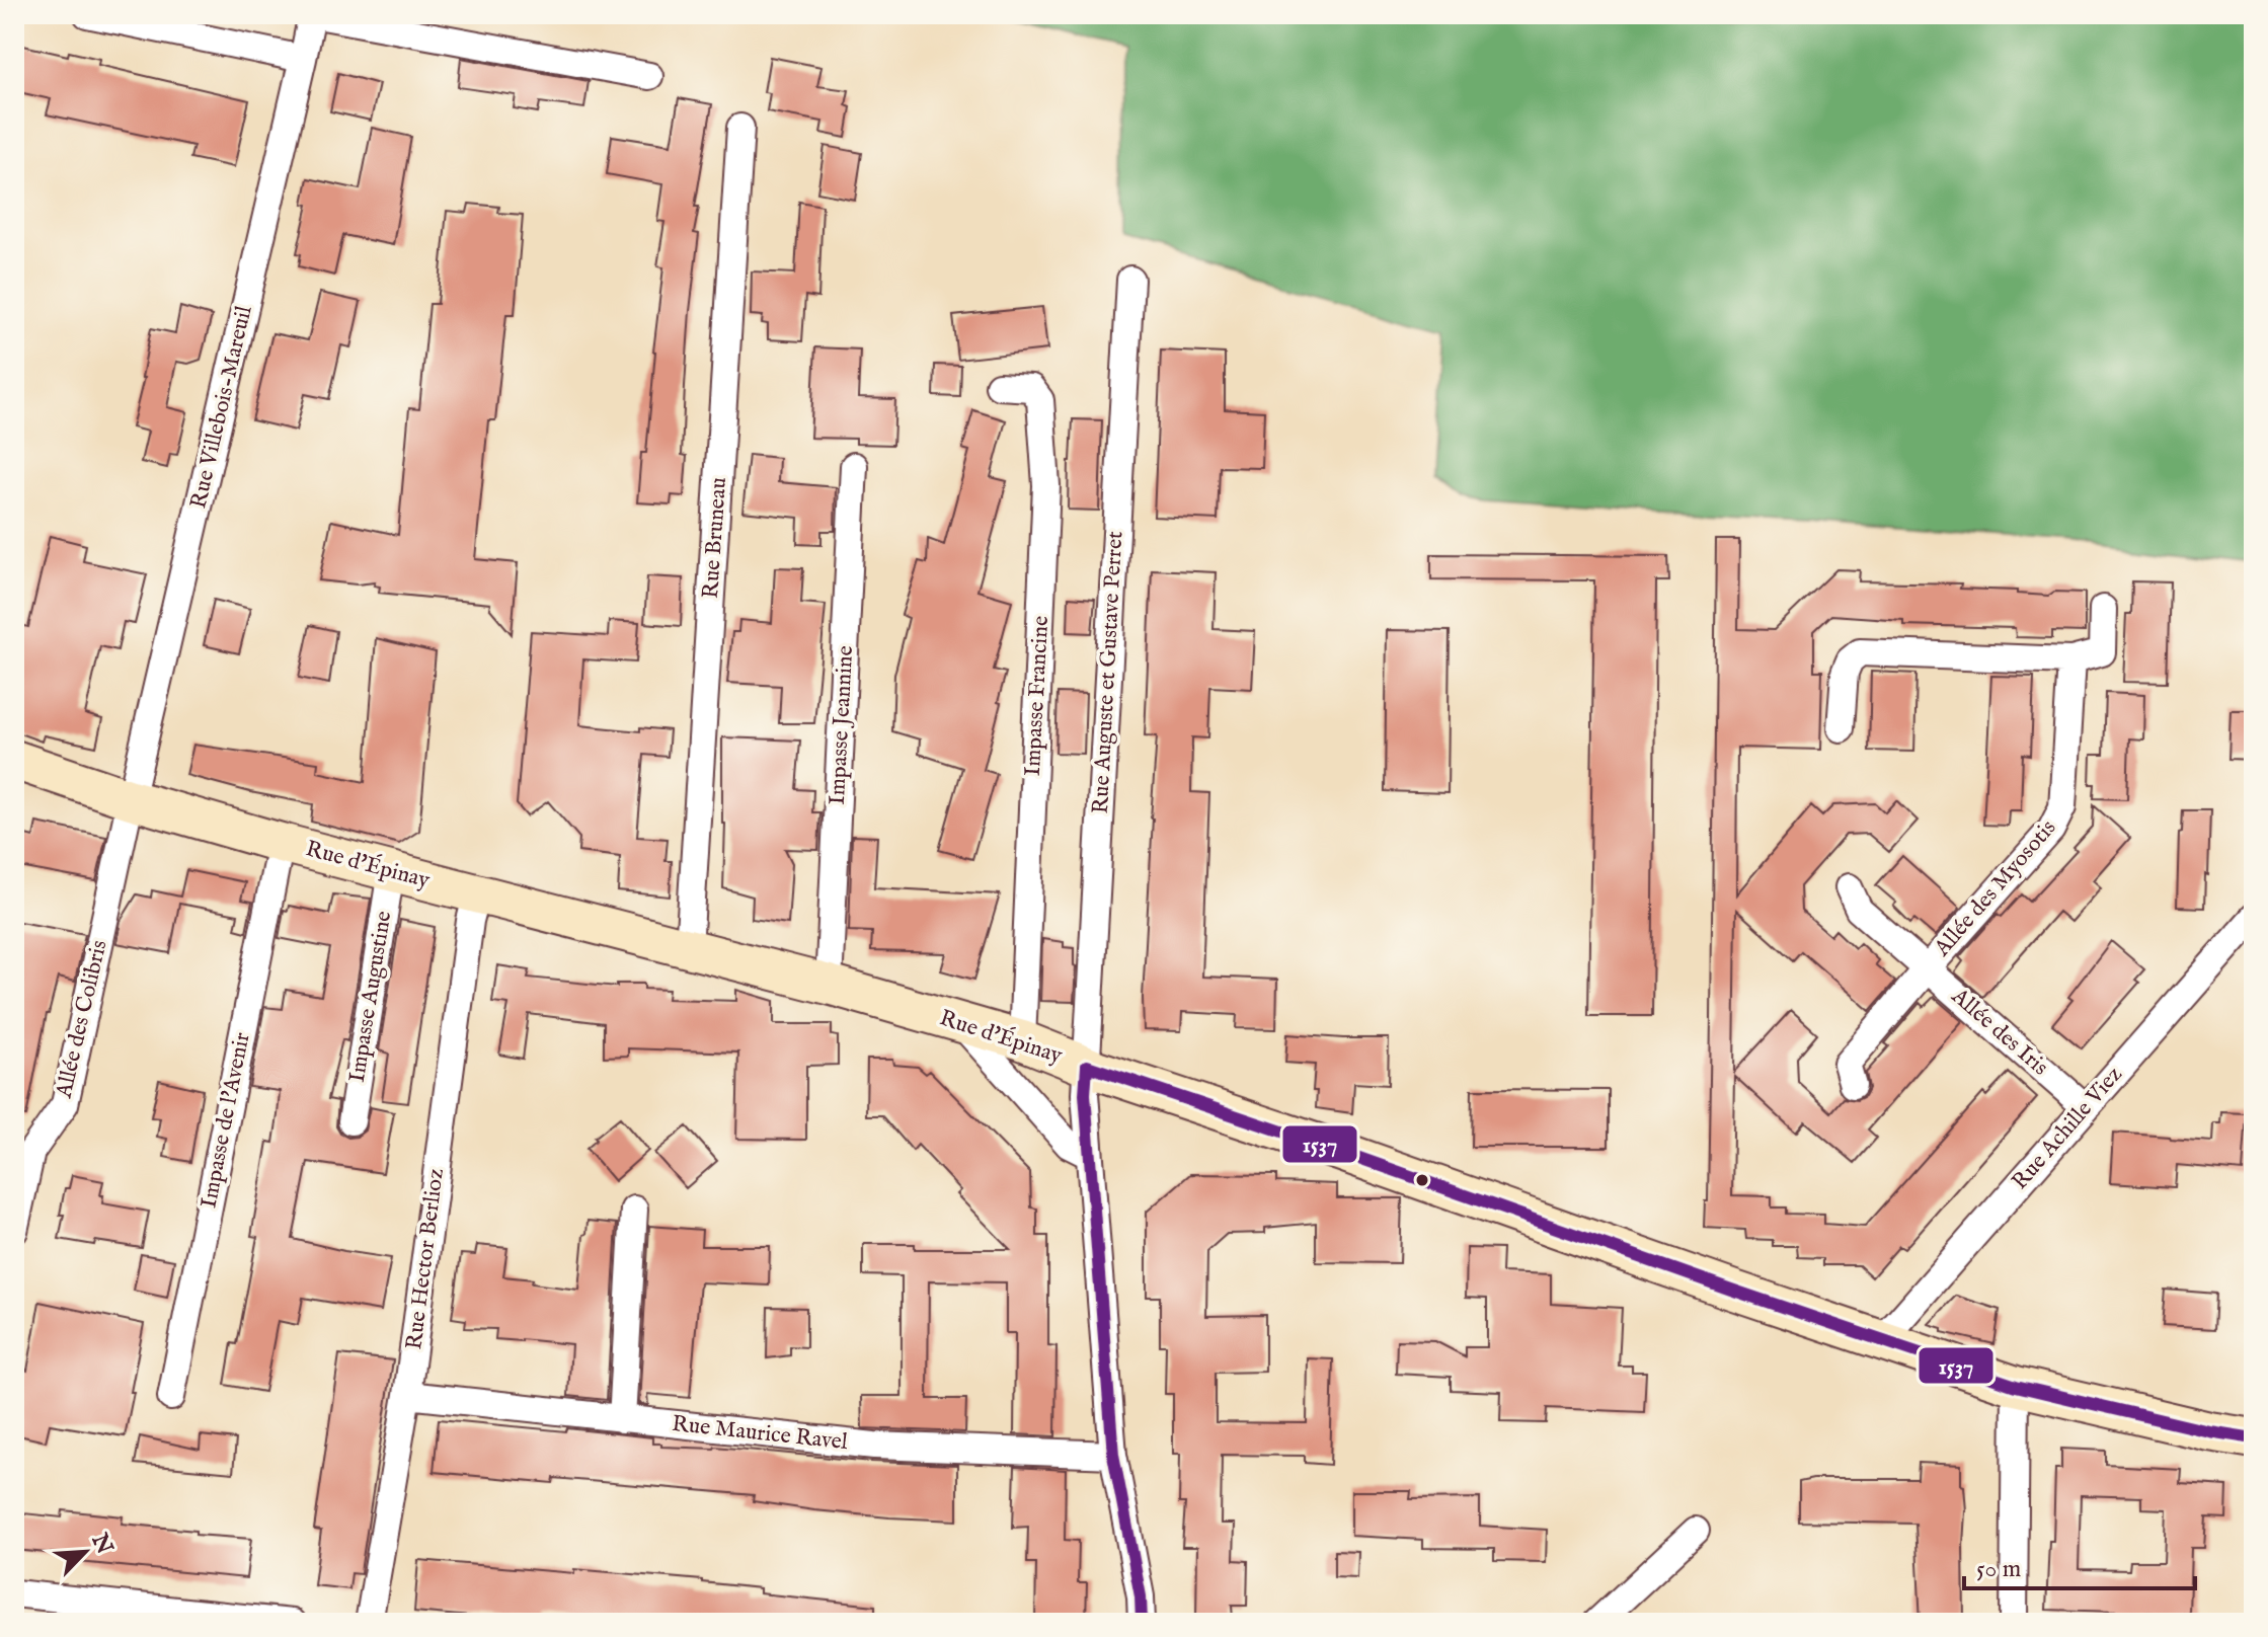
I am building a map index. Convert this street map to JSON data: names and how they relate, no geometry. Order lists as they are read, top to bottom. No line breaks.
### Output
{"streets":{"main road":["Rue d'Épinay"],"street":["Rue Villebois-Mareuil","Rue Bruneau","Rue Auguste et Gustave Perret","Impasse Francine","Impasse Jeannine","Allée des Myosotis","Impasse Augustine","Allée des Colibris","Allée des Iris","Impasse de l'Avenir","Rue Achille Viez","Rue Hector Berlioz","Rue Maurice Ravel"]},"crossings":[["Rue Villebois-Mareuil","Rue d'Épinay"],["Rue Villebois-Mareuil","Allée des Colibris"],["Rue Bruneau","Rue d'Épinay"],["Rue Auguste et Gustave Perret","Rue d'Épinay"],["Rue Auguste et Gustave Perret","Rue Maurice Ravel"],["Impasse Francine","Rue d'Épinay"],["Impasse Jeannine","Rue d'Épinay"],["Rue d'Épinay","Impasse Augustine"],["Rue d'Épinay","Allée des Colibris"],["Rue d'Épinay","Impasse de l'Avenir"],["Rue d'Épinay","Rue Achille Viez"],["Rue d'Épinay","Rue Hector Berlioz"],["Allée des Myosotis","Allée des Iris"],["Allée des Iris","Rue Achille Viez"],["Rue Hector Berlioz","Rue Maurice Ravel"]],"lines":["transit line 1537"],"scale_bar":"50 m","north":"top right"}
